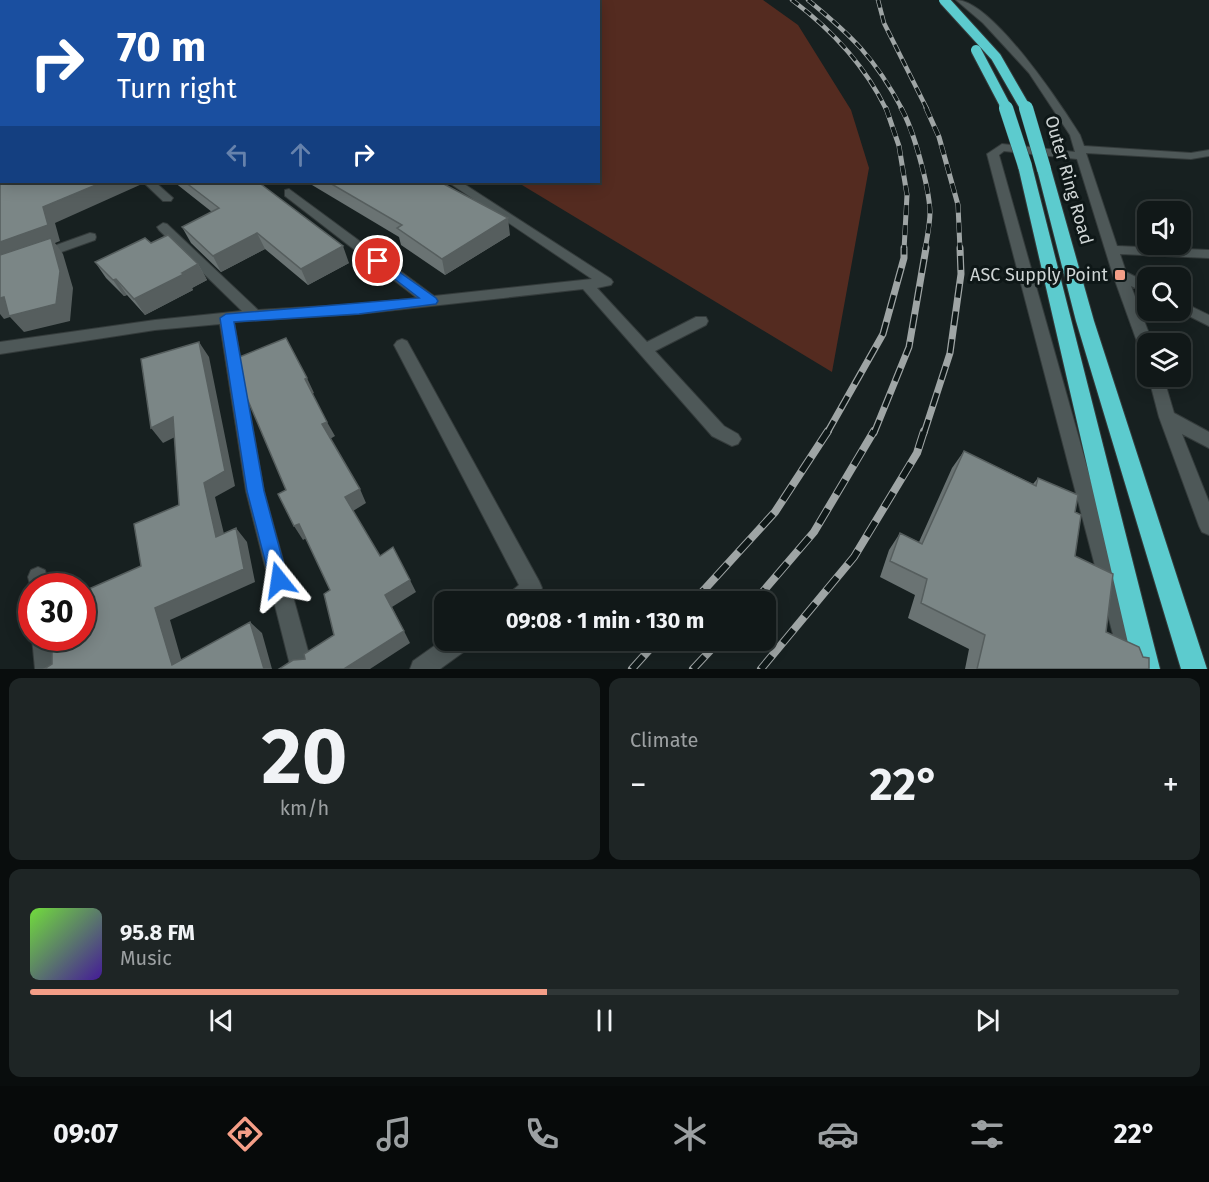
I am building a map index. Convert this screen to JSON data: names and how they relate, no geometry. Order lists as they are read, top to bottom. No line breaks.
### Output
{"streets":{"highway":["Outer Ring Road"]},"places":{"transit":["ASC Supply Point"]},"page":{"turn":["70 m","Turn right"],"limit":"30","trip":"09:08 · 1 min · 130 m","tile":[["20","km/h"],"Climate"],"heat":["−","22°","+"],"song":["95.8 FM","Music"],"tabs":["09:07","22°"]}}
